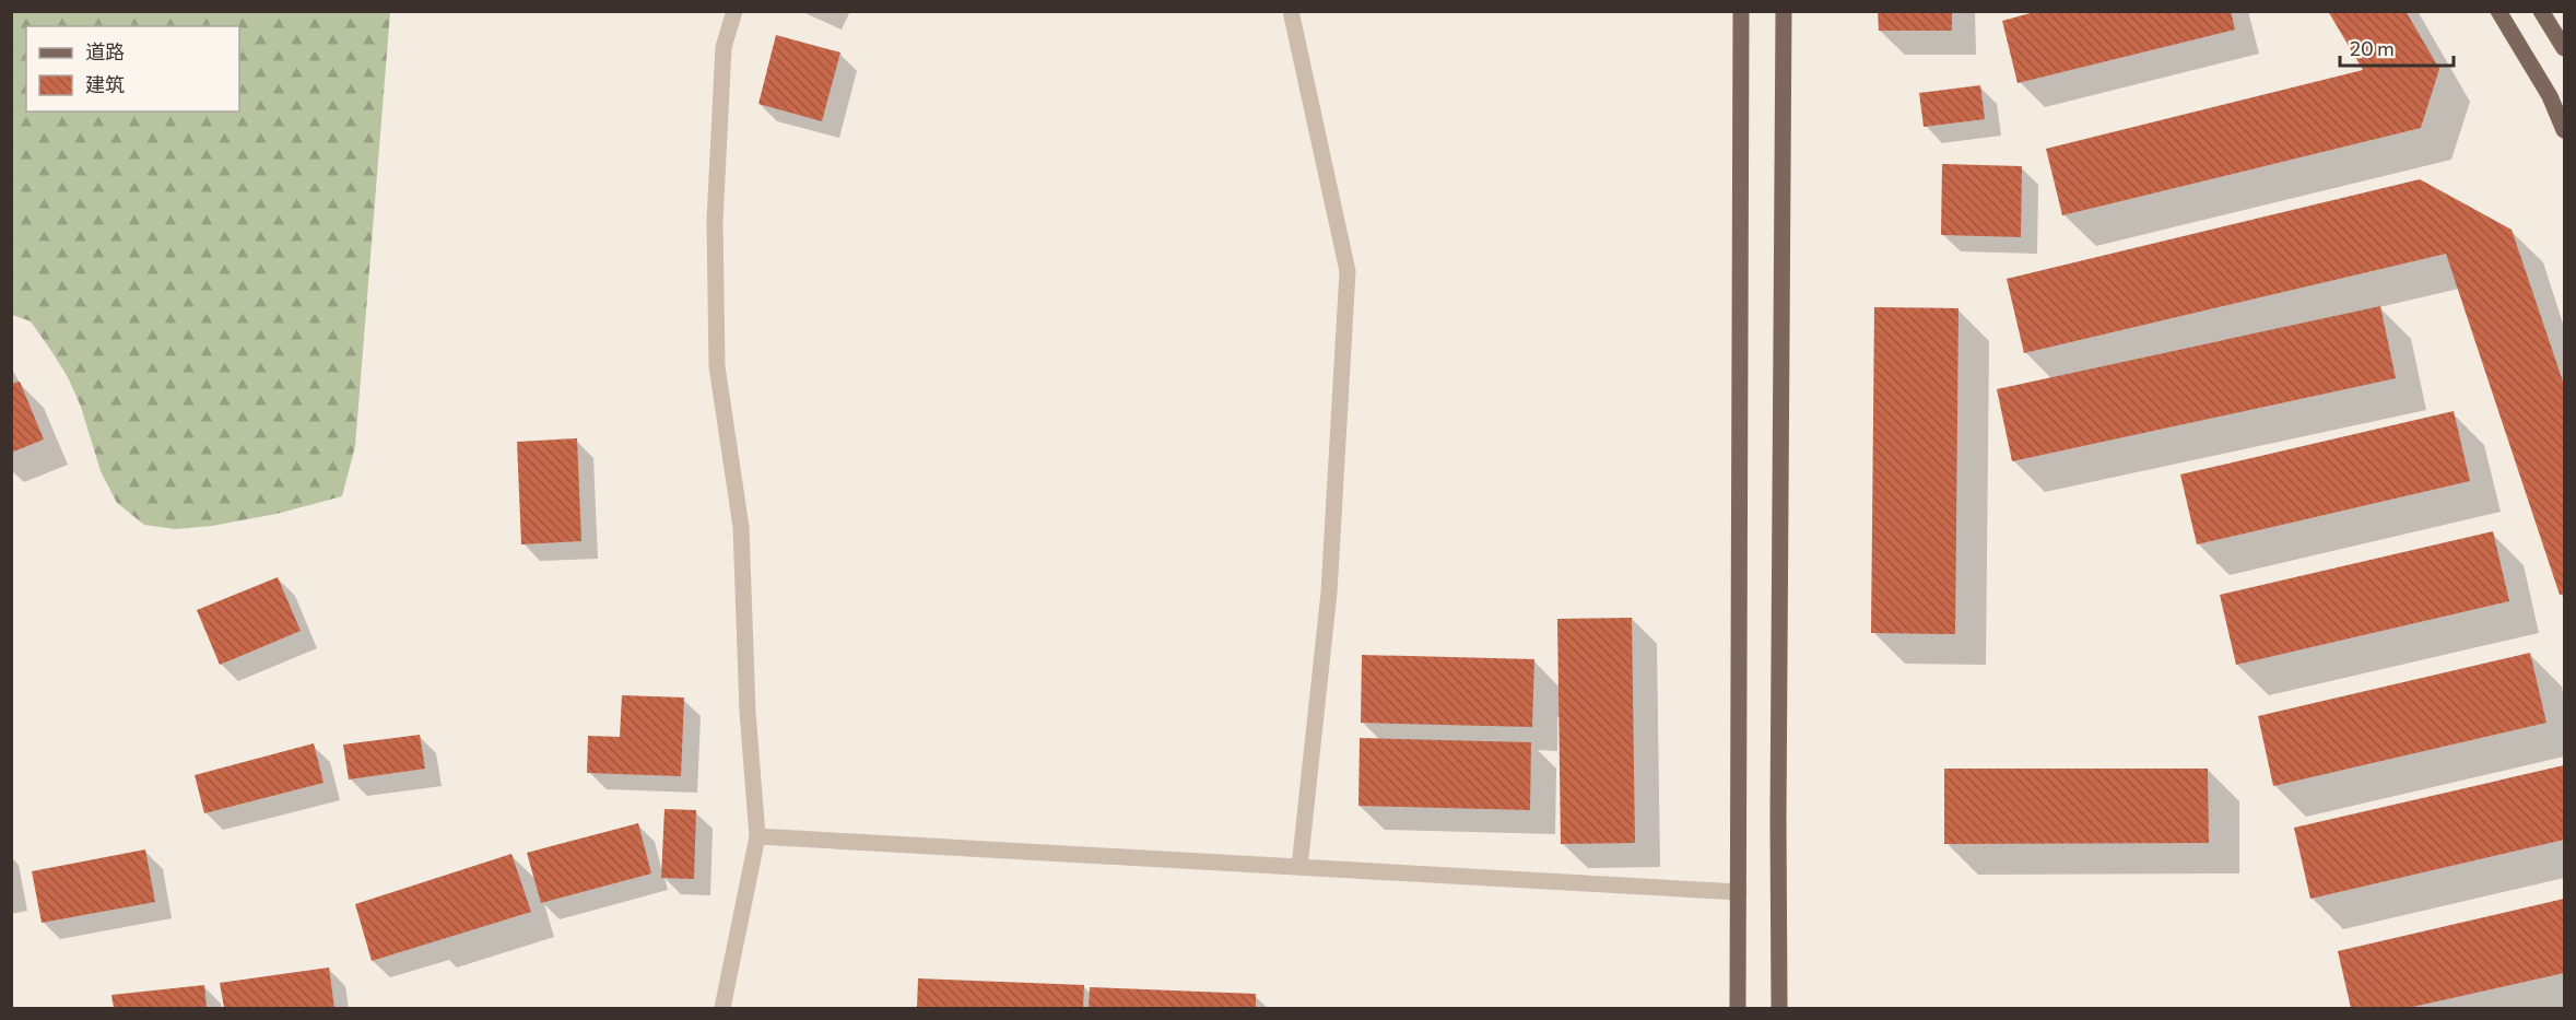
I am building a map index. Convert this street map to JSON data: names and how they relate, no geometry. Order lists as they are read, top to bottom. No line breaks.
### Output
{"legend":["道路","建筑"],"scale_bar":"20 m"}
